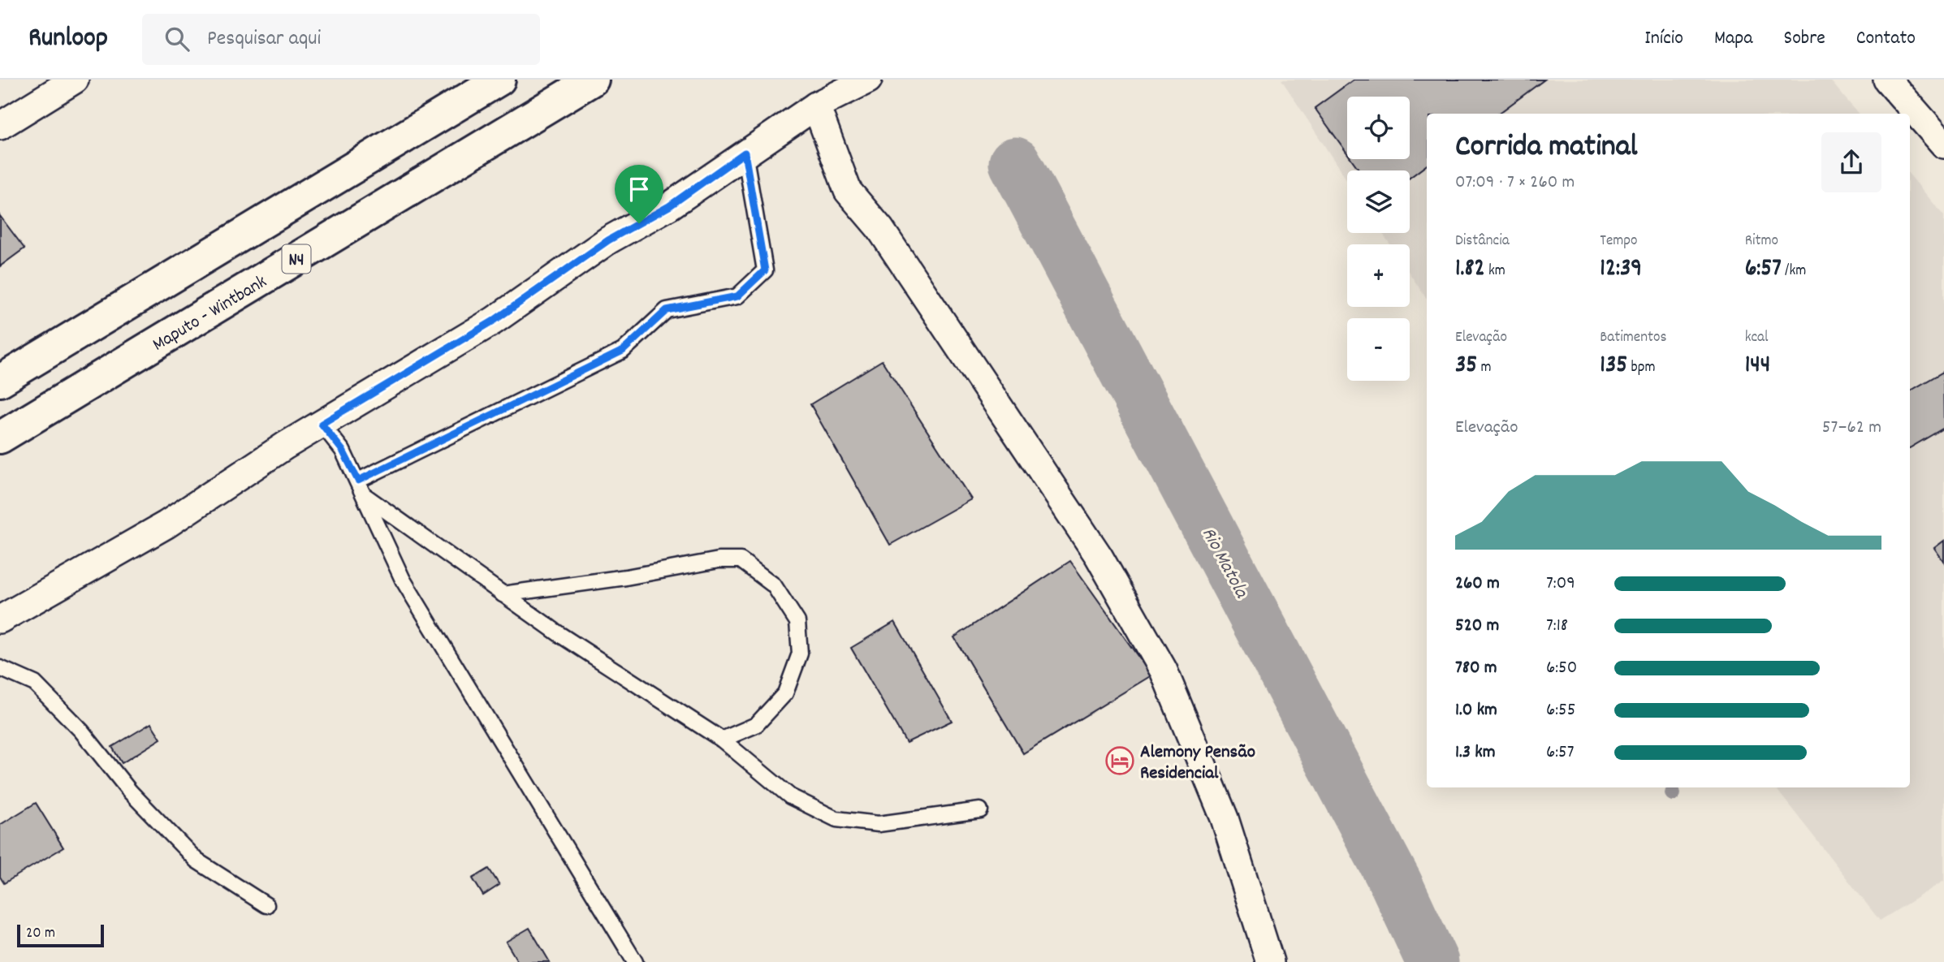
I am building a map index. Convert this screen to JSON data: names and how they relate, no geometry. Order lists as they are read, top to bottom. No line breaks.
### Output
{"streets":{"highway":["N4","Maputo - Wintbank"]},"water":["Rio Matola"],"places":{"hotel":["Alemony Pensão Residencial"]},"scale_bar":"20 m","page":{"header":"Runloop","search":"Pesquisar aqui","nav":["Início","Mapa","Sobre","Contato"],"map_buttons":["+","−"],"heading":["Corrida matinal","07:09 · 7 × 260 m"],"stats":[["Distância","1.82 km"],["Tempo","12:39"],["Ritmo","6:57 /km"],["Elevação","35 m"],["Batimentos","135 bpm"],["kcal","144"]],"chart":["Elevação","57–62 m"],"list":[{"name":"260 m","note":"7:09"},{"name":"520 m","note":"7:18"},{"name":"780 m","note":"6:50"},{"name":"1.0 km","note":"6:55"},{"name":"1.3 km","note":"6:57"}],"scale":"20 m"}}
